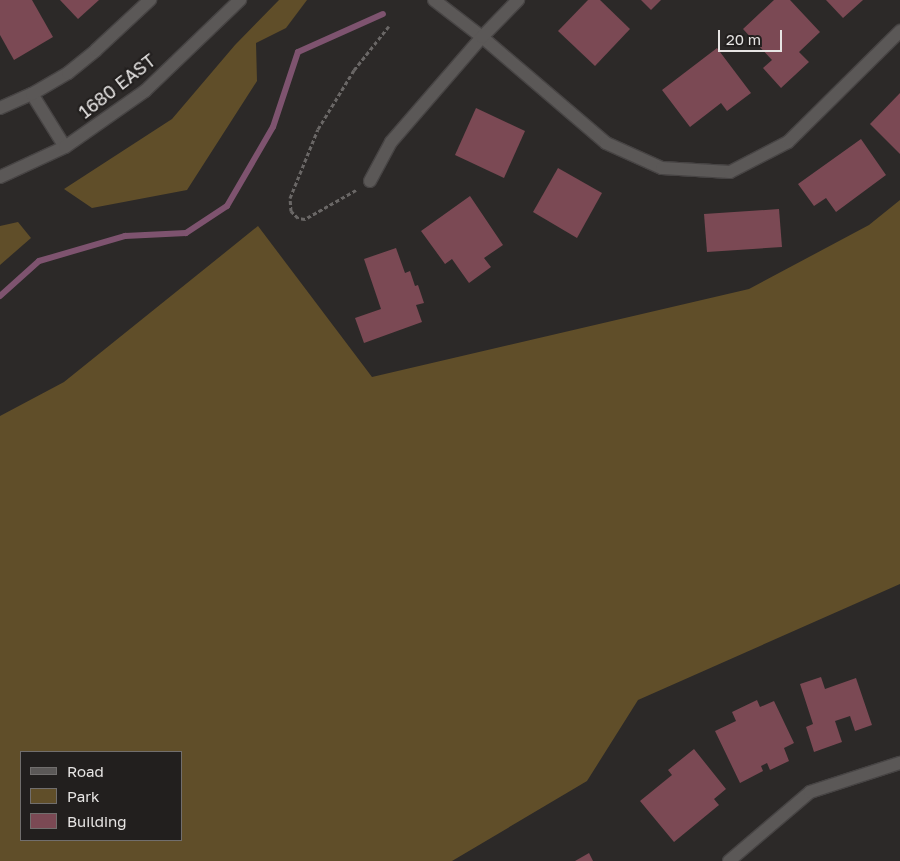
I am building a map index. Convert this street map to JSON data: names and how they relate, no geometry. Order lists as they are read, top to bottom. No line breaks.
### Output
{"streets":{"street":["1680 EAST"]},"legend":["Road","Park","Building"],"scale_bar":"20 m"}
